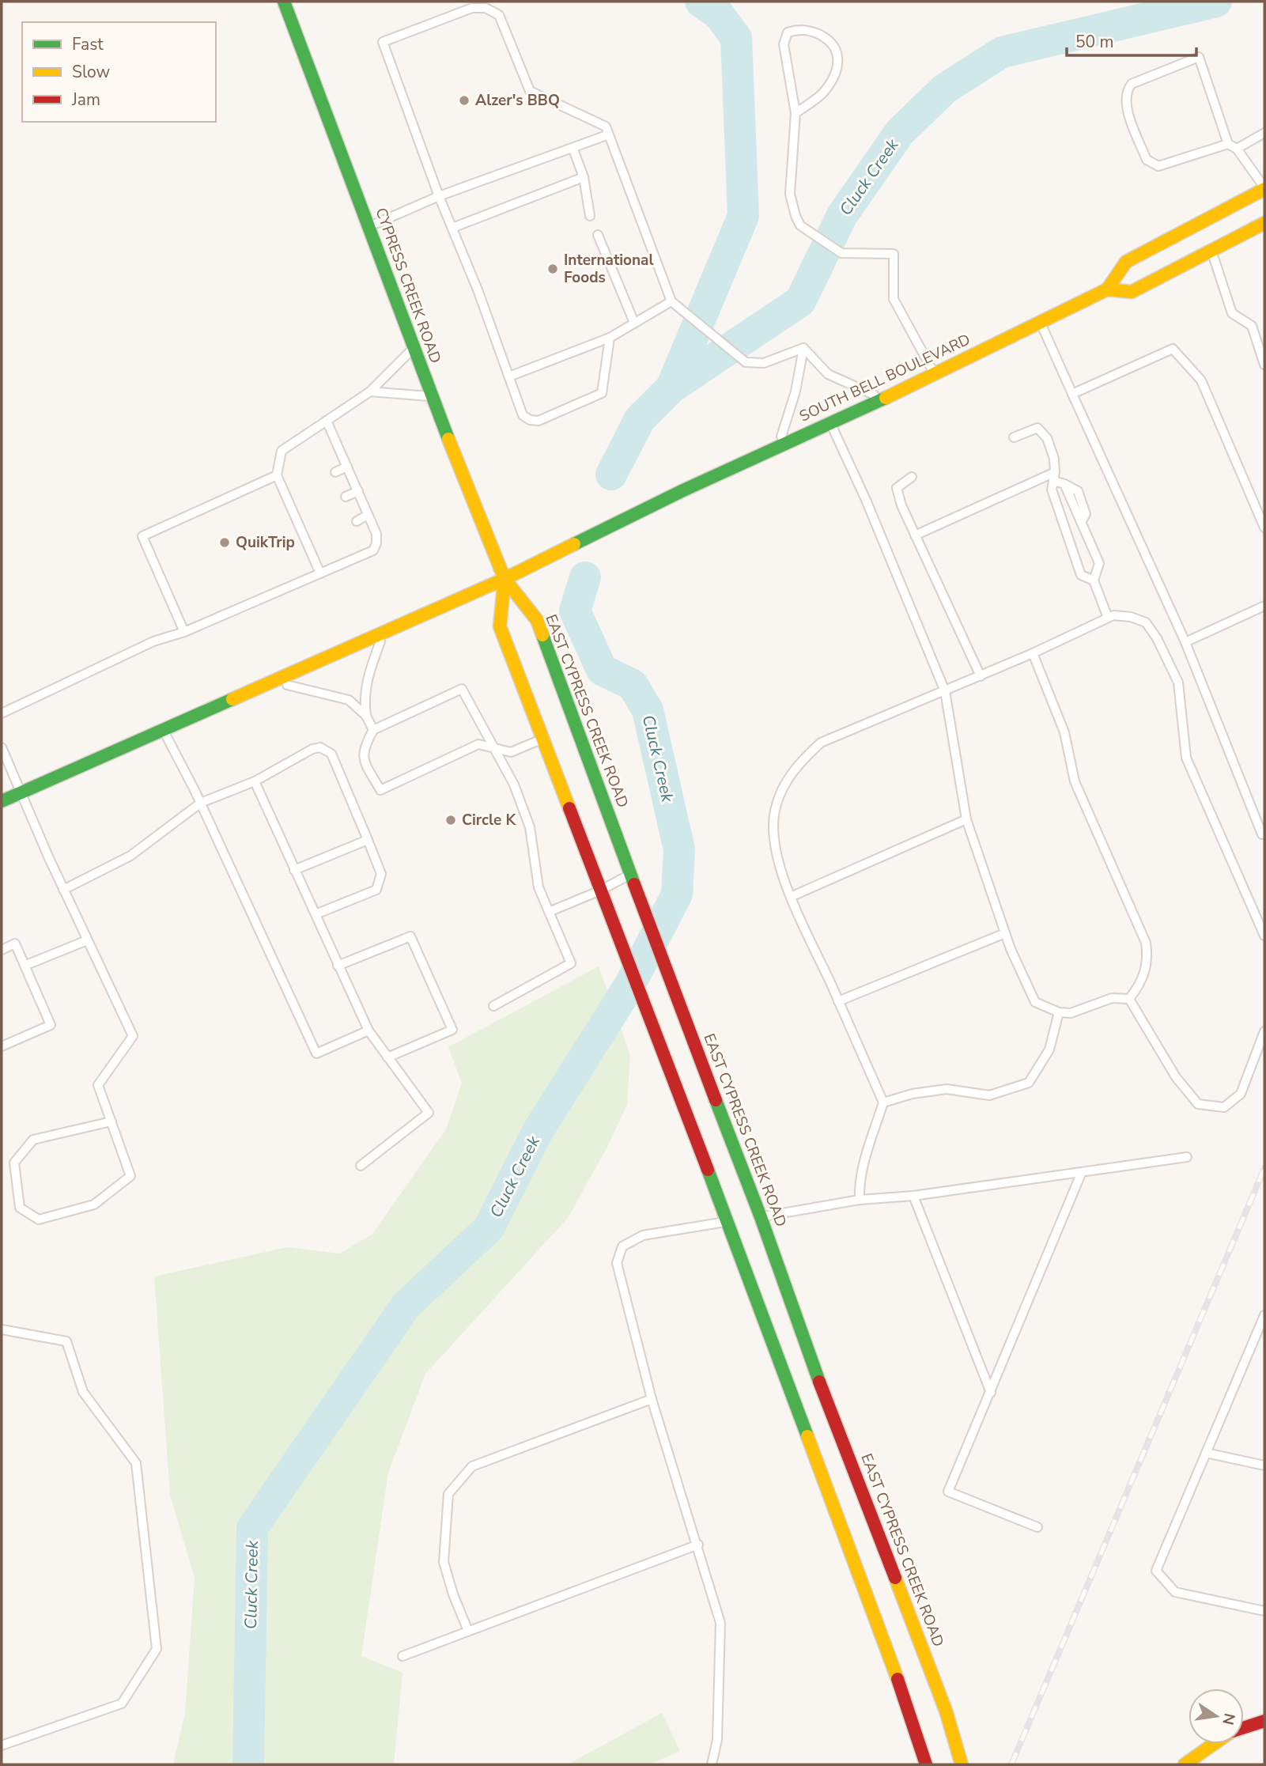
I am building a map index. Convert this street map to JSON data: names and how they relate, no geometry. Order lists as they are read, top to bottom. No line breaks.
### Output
{"streets":{"main road":["CYPRESS CREEK ROAD","SOUTH BELL BOULEVARD","EAST CYPRESS CREEK ROAD"]},"crossings":[["CYPRESS CREEK ROAD","SOUTH BELL BOULEVARD"],["CYPRESS CREEK ROAD","EAST CYPRESS CREEK ROAD"],["SOUTH BELL BOULEVARD","EAST CYPRESS CREEK ROAD"]],"water":["Cluck Creek"],"places":["Alzer's BBQ","International Foods","QuikTrip","Circle K"],"legend":["Fast","Slow","Jam"],"scale_bar":"50 m","north":"right"}
